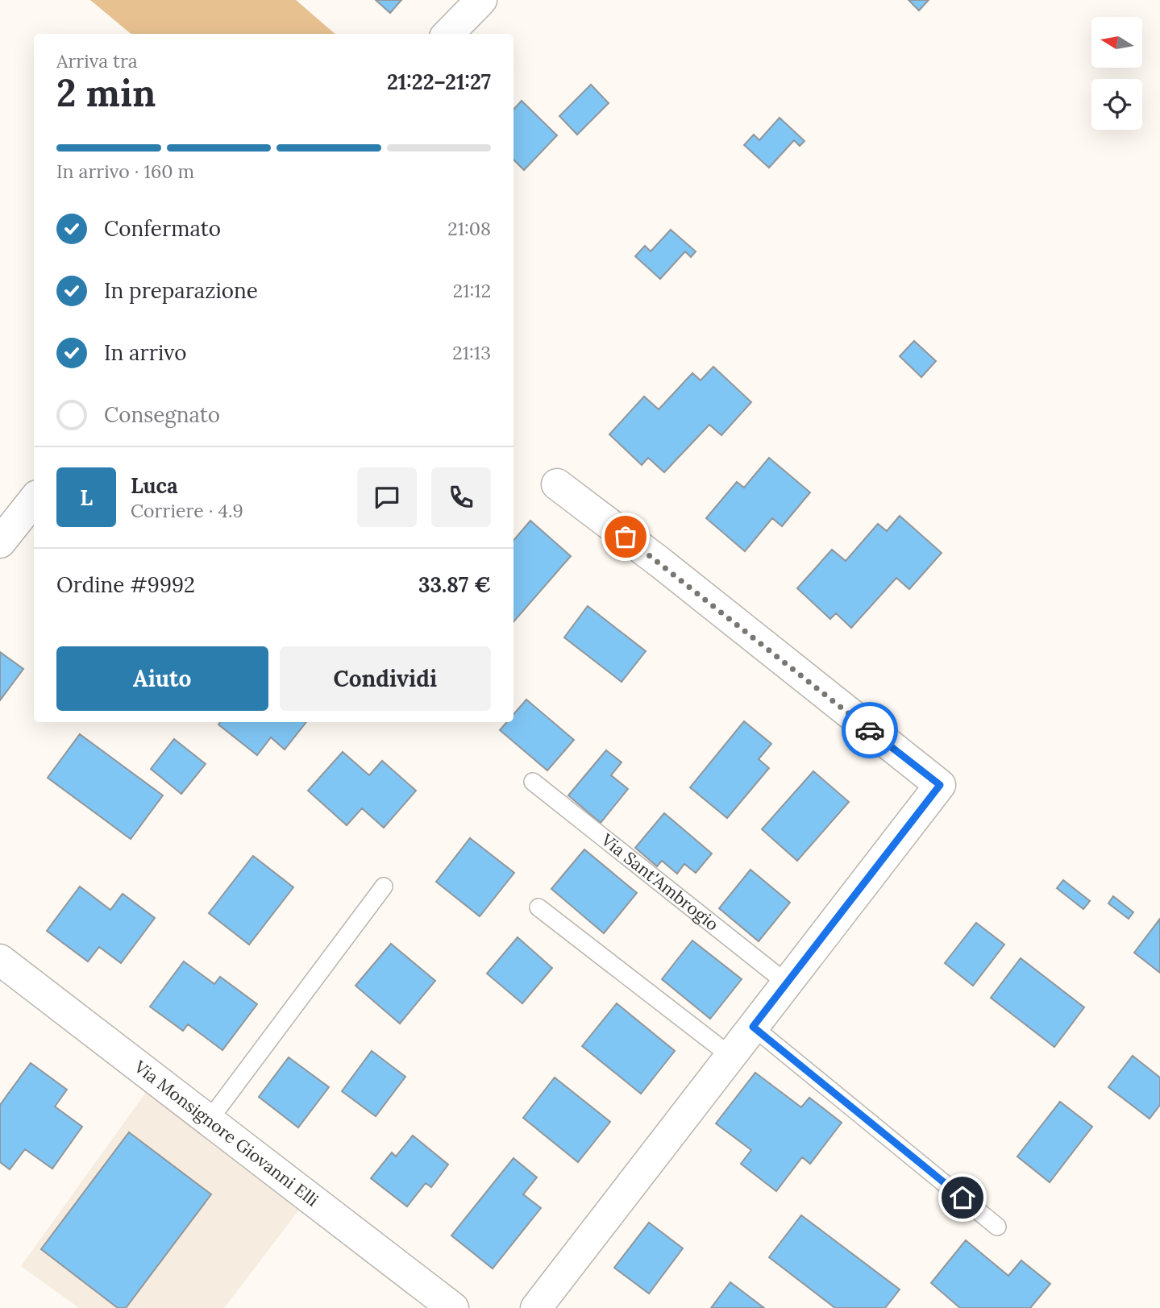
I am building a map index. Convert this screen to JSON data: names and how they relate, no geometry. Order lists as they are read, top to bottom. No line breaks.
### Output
{"streets":{"street":["Via Monsignore Giovanni Elli"],"lane":["Via Sant'Ambrogio"]},"north":"left","page":{"heading":["2 min","Arriva tra","21:22–21:27"],"panel":["Luca","Corriere · 4.9","Ordine #9992","33.87 €"],"bar":"In arrivo · 160 m","list":[["Confermato","21:08"],["In preparazione","21:12"],["In arrivo","21:13"],"Consegnato"],"round":"L","buttons":["Aiuto","Condividi"]}}
